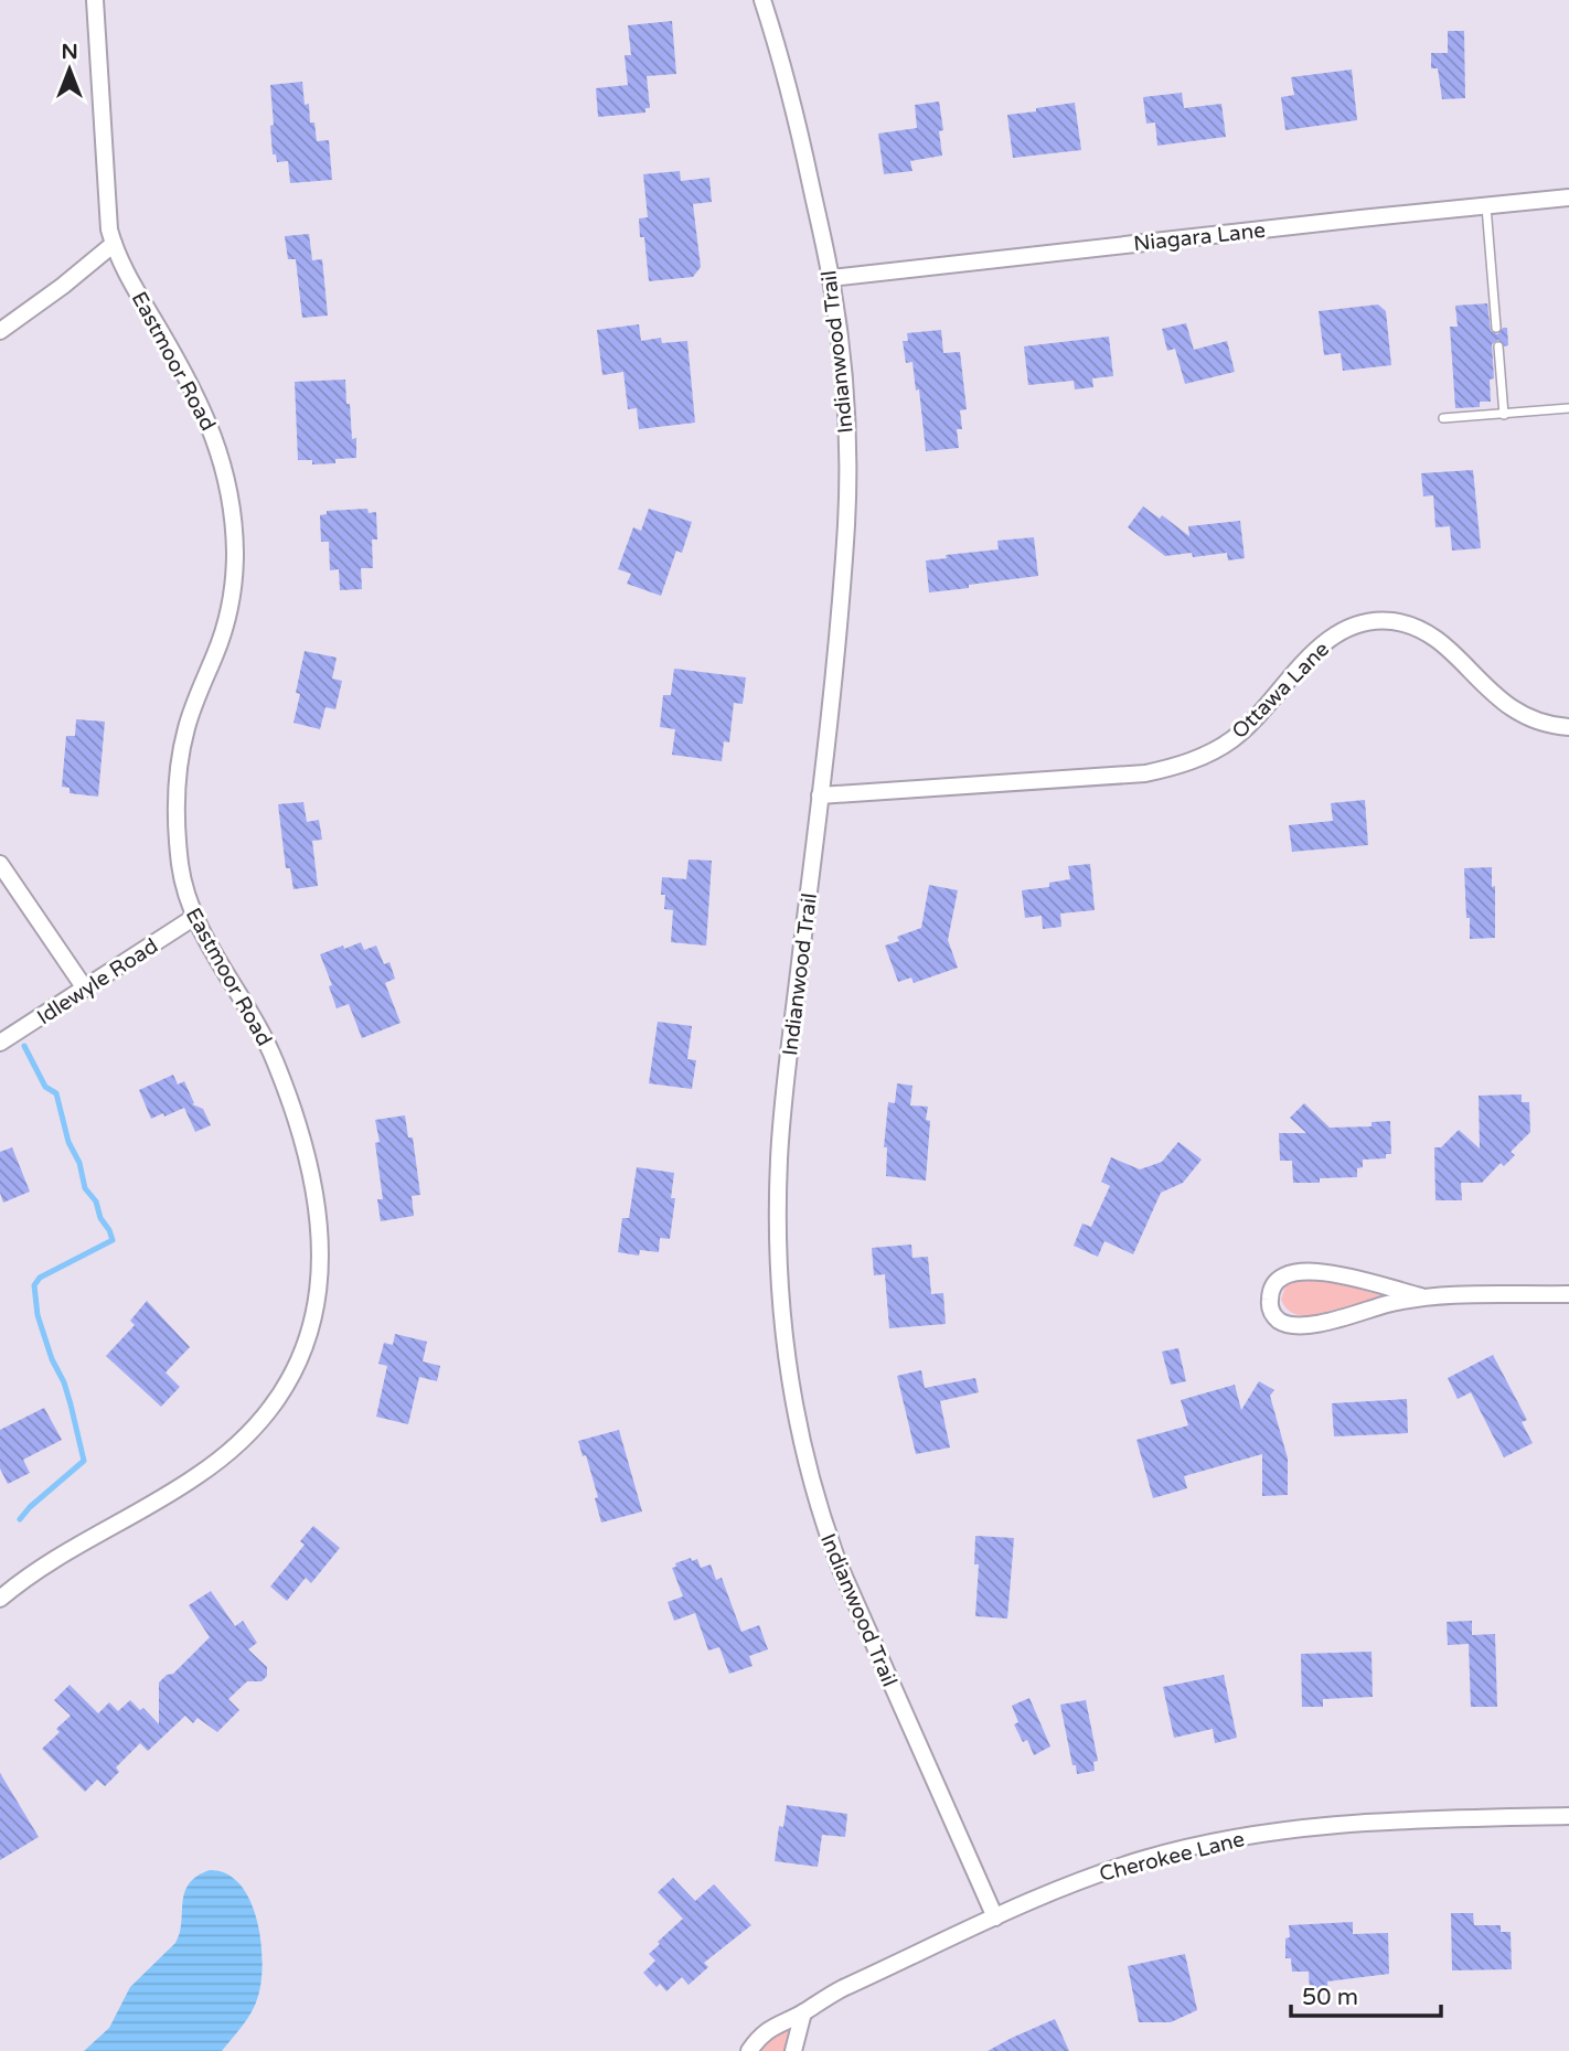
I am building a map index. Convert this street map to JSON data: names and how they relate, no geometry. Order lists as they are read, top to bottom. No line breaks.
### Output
{"streets":{"street":["Niagara Lane","Indianwood Trail","Eastmoor Road","Ottawa Lane","Idlewyle Road","Cherokee Lane"]},"crossings":[["Niagara Lane","Indianwood Trail"],["Indianwood Trail","Ottawa Lane"],["Indianwood Trail","Cherokee Lane"],["Eastmoor Road","Idlewyle Road"]],"scale_bar":"50 m","north":"top"}
